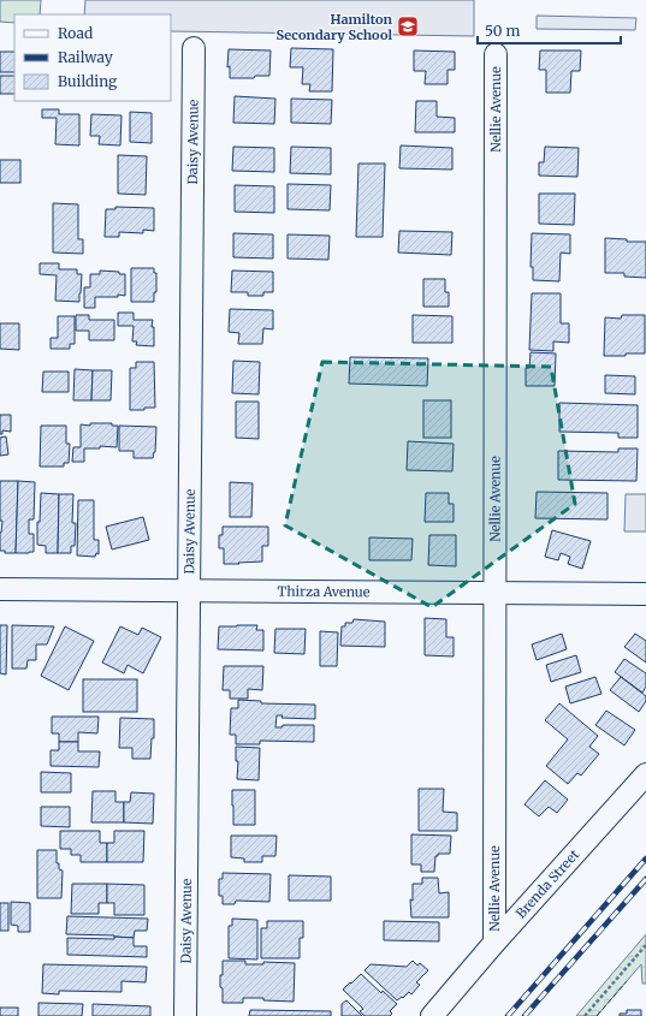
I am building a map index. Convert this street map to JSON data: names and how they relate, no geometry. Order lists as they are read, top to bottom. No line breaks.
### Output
{"streets":{"street":["Nellie Avenue","Daisy Avenue","Thirza Avenue","Brenda Street"]},"crossings":[["Nellie Avenue","Thirza Avenue"],["Nellie Avenue","Brenda Street"],["Daisy Avenue","Thirza Avenue"]],"places":{"school or university":["Hamilton Secondary School"]},"legend":["Road","Railway","Building"],"scale_bar":"50 m"}
